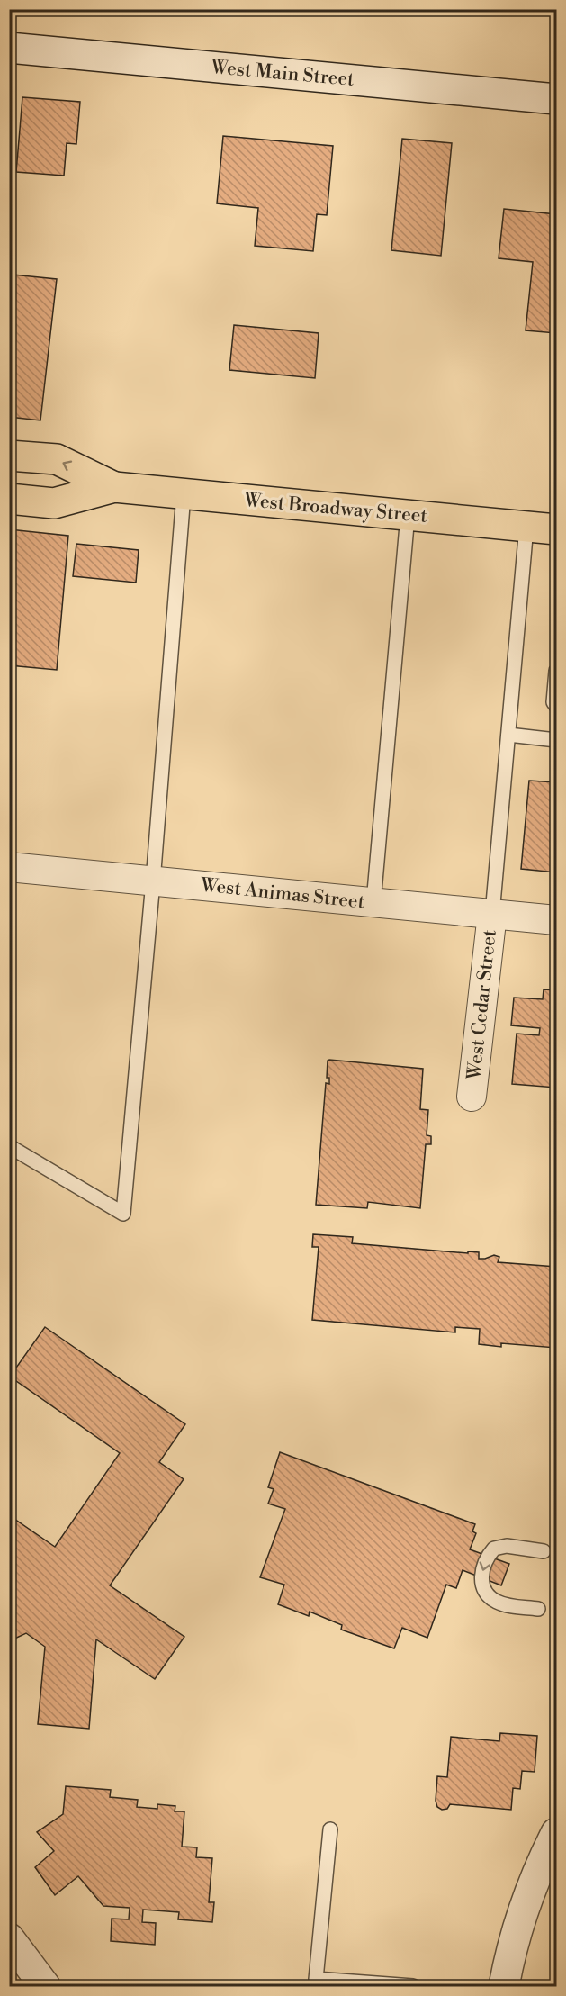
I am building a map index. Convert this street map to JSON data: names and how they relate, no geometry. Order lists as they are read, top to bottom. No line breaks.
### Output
{"streets":{"main road":["West Main Street","West Broadway Street"],"street":["West Animas Street","West Cedar Street"]},"crossings":[["West Animas Street","West Cedar Street"]]}
